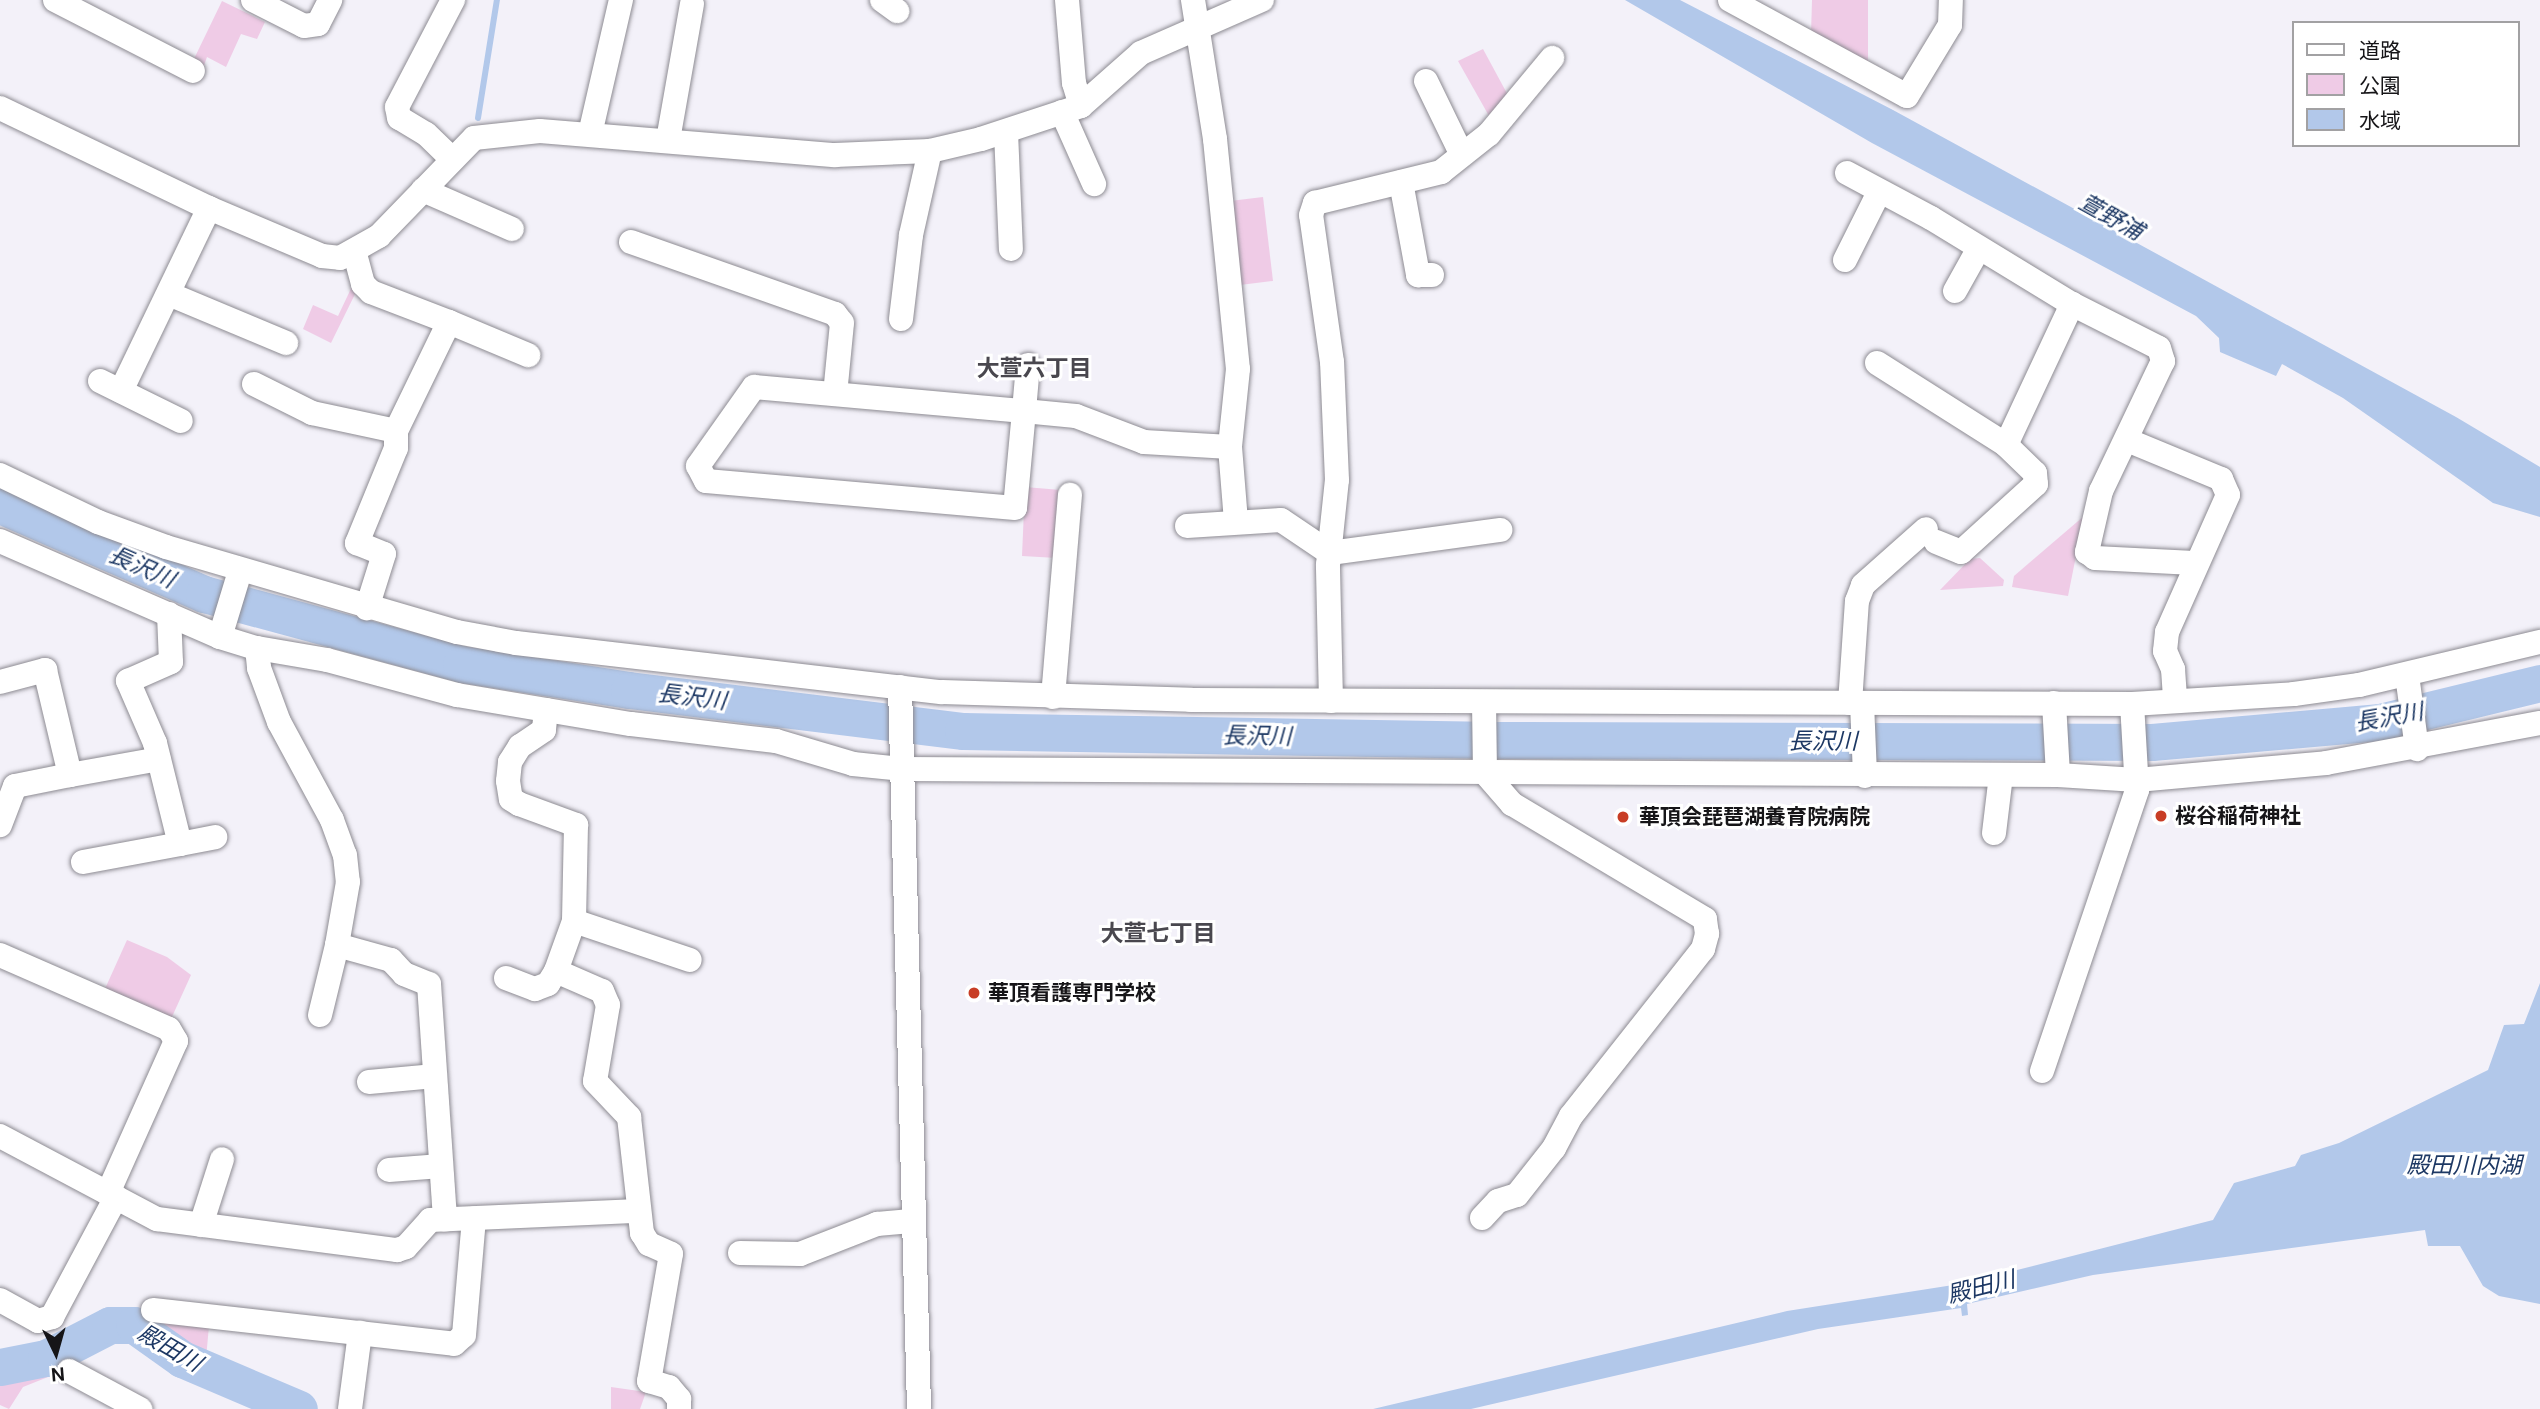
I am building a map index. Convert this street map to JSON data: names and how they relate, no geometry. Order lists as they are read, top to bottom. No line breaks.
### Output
{"districts":["大萱六丁目","大萱七丁目"],"water":["萱野浦","長沢川","殿田川内湖","殿田川"],"places":["桜谷稲荷神社","華頂会琵琶湖養育院病院","華頂看護専門学校"],"legend":["道路","公園","水域"],"north":"bottom"}
